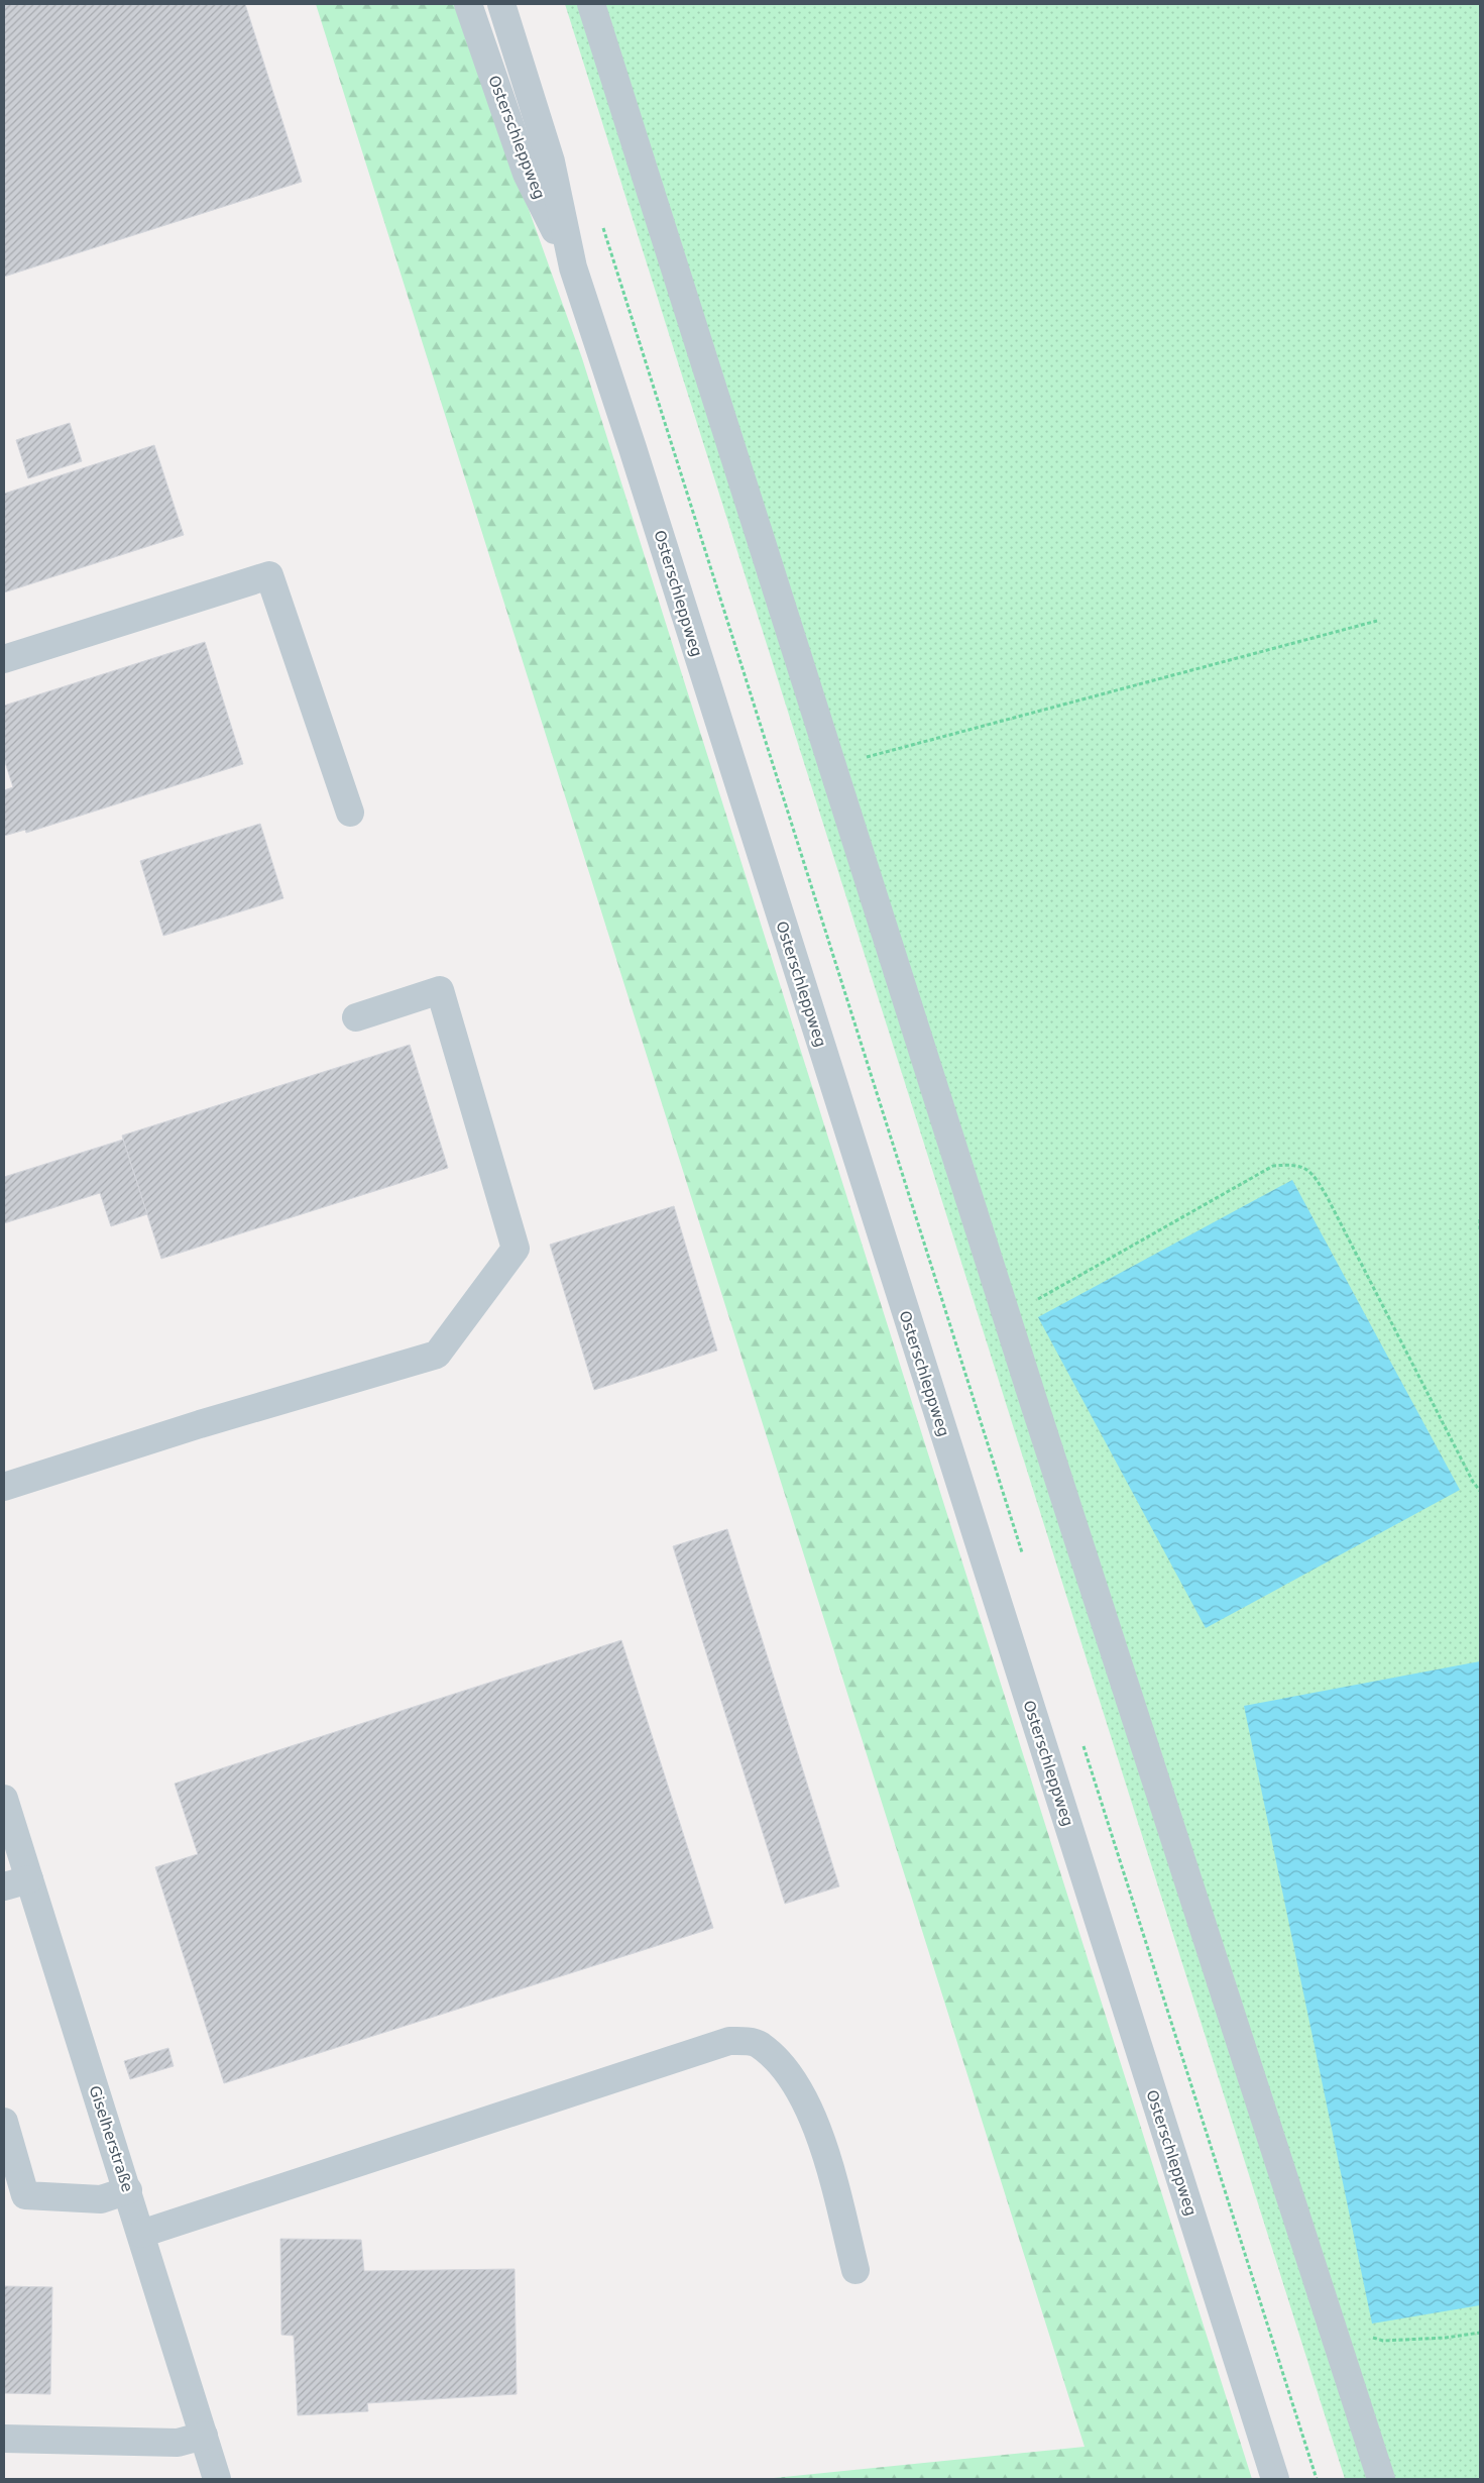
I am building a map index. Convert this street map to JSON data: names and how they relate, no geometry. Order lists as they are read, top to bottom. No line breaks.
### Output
{"streets":{"street":["Osterschleppweg","Giselherstraße"]}}
